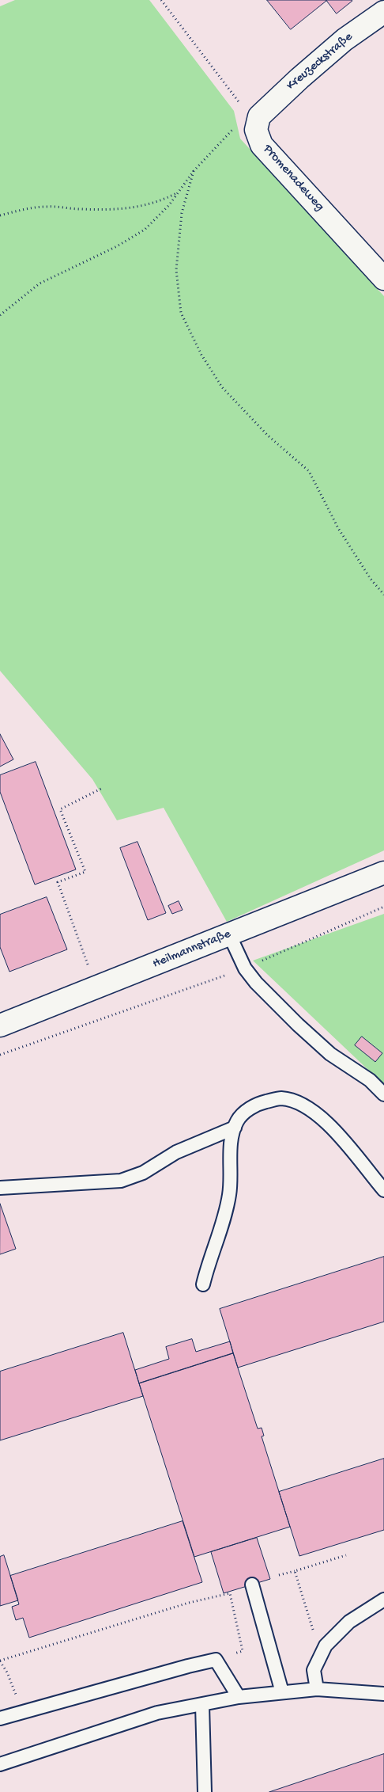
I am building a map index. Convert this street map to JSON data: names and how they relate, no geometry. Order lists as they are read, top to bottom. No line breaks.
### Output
{"streets":{"street":["Kreuzeckstraße","Promenadeweg","Heilmannstraße"]},"crossings":[["Kreuzeckstraße","Promenadeweg"]]}
